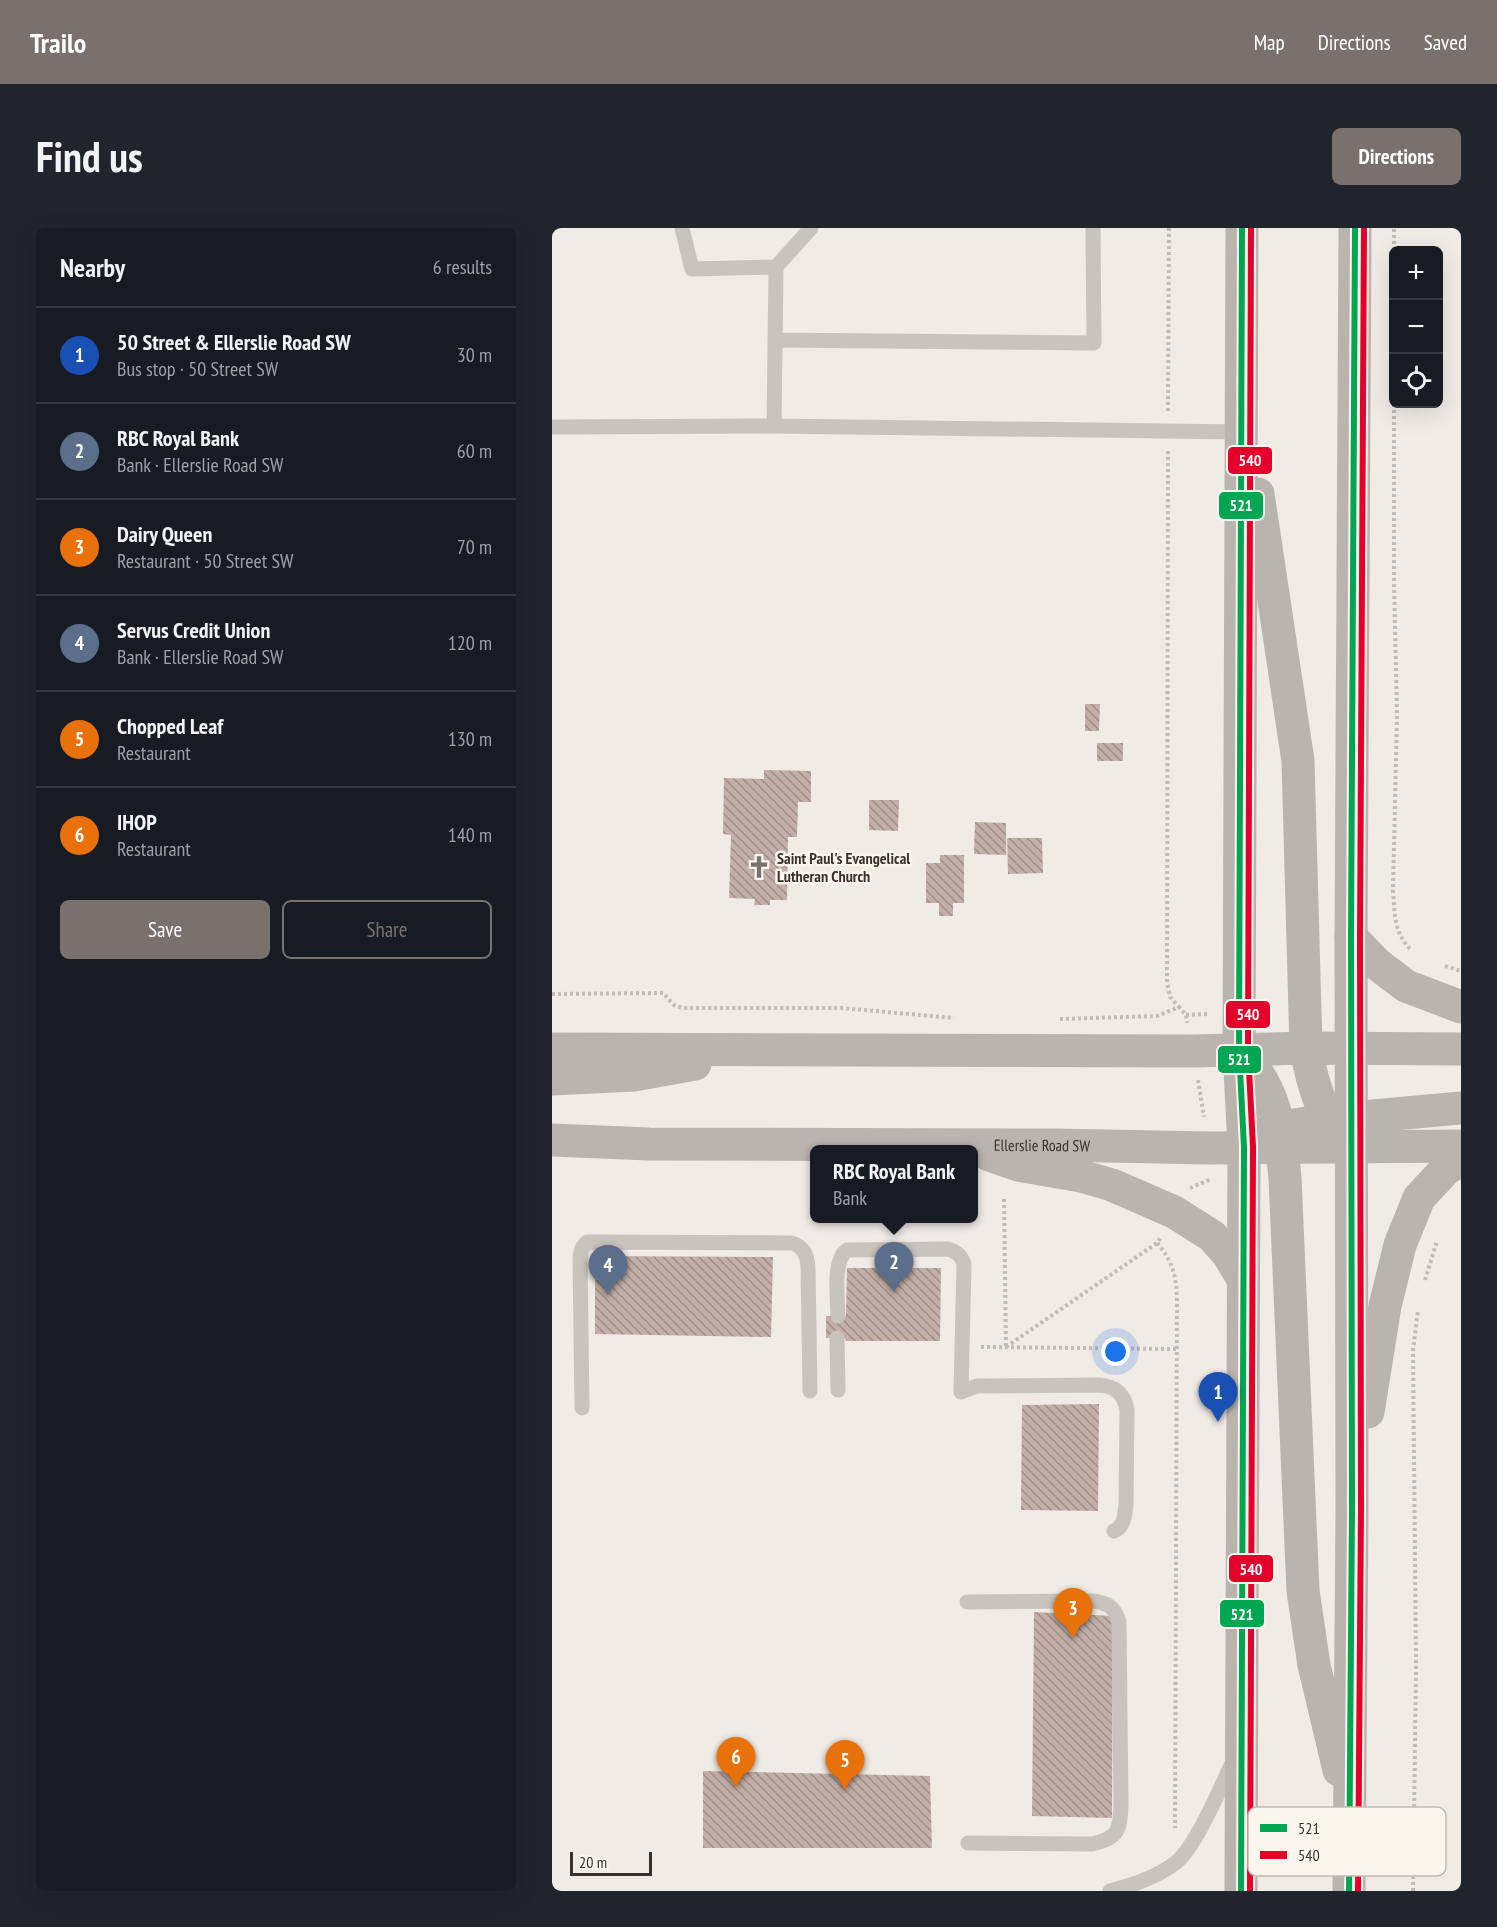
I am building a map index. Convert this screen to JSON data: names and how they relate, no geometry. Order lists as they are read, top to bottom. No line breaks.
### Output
{"streets":{"main road":["Ellerslie Road SW"]},"places":{"church":["Saint Paul's Evangelical Lutheran Church"]},"lines":["transit line 521","transit line 540"],"legend":["521","540"],"scale_bar":"20 m","page":{"header":"Trailo","nav":["Map","Directions","Saved"],"buttons":["Directions",["Save","Share"]],"title":"Find us","heading":["Nearby","6 results"],"map_buttons":["+","−"],"list":[{"mark":"1","name":"50 Street & Ellerslie Road SW","note":"Bus stop · 50 Street SW","value":"30 m"},{"mark":"2","name":"RBC Royal Bank","note":"Bank · Ellerslie Road SW","value":"60 m"},{"mark":"3","name":"Dairy Queen","note":"Restaurant · 50 Street SW","value":"70 m"},{"mark":"4","name":"Servus Credit Union","note":"Bank · Ellerslie Road SW","value":"120 m"},{"mark":"5","name":"Chopped Leaf","note":"Restaurant","value":"130 m"},{"mark":"6","name":"IHOP","note":"Restaurant","value":"140 m"}],"popup":["RBC Royal Bank","Bank"],"pins":["2","4","1","3","6","5"],"scale":"20 m"}}
